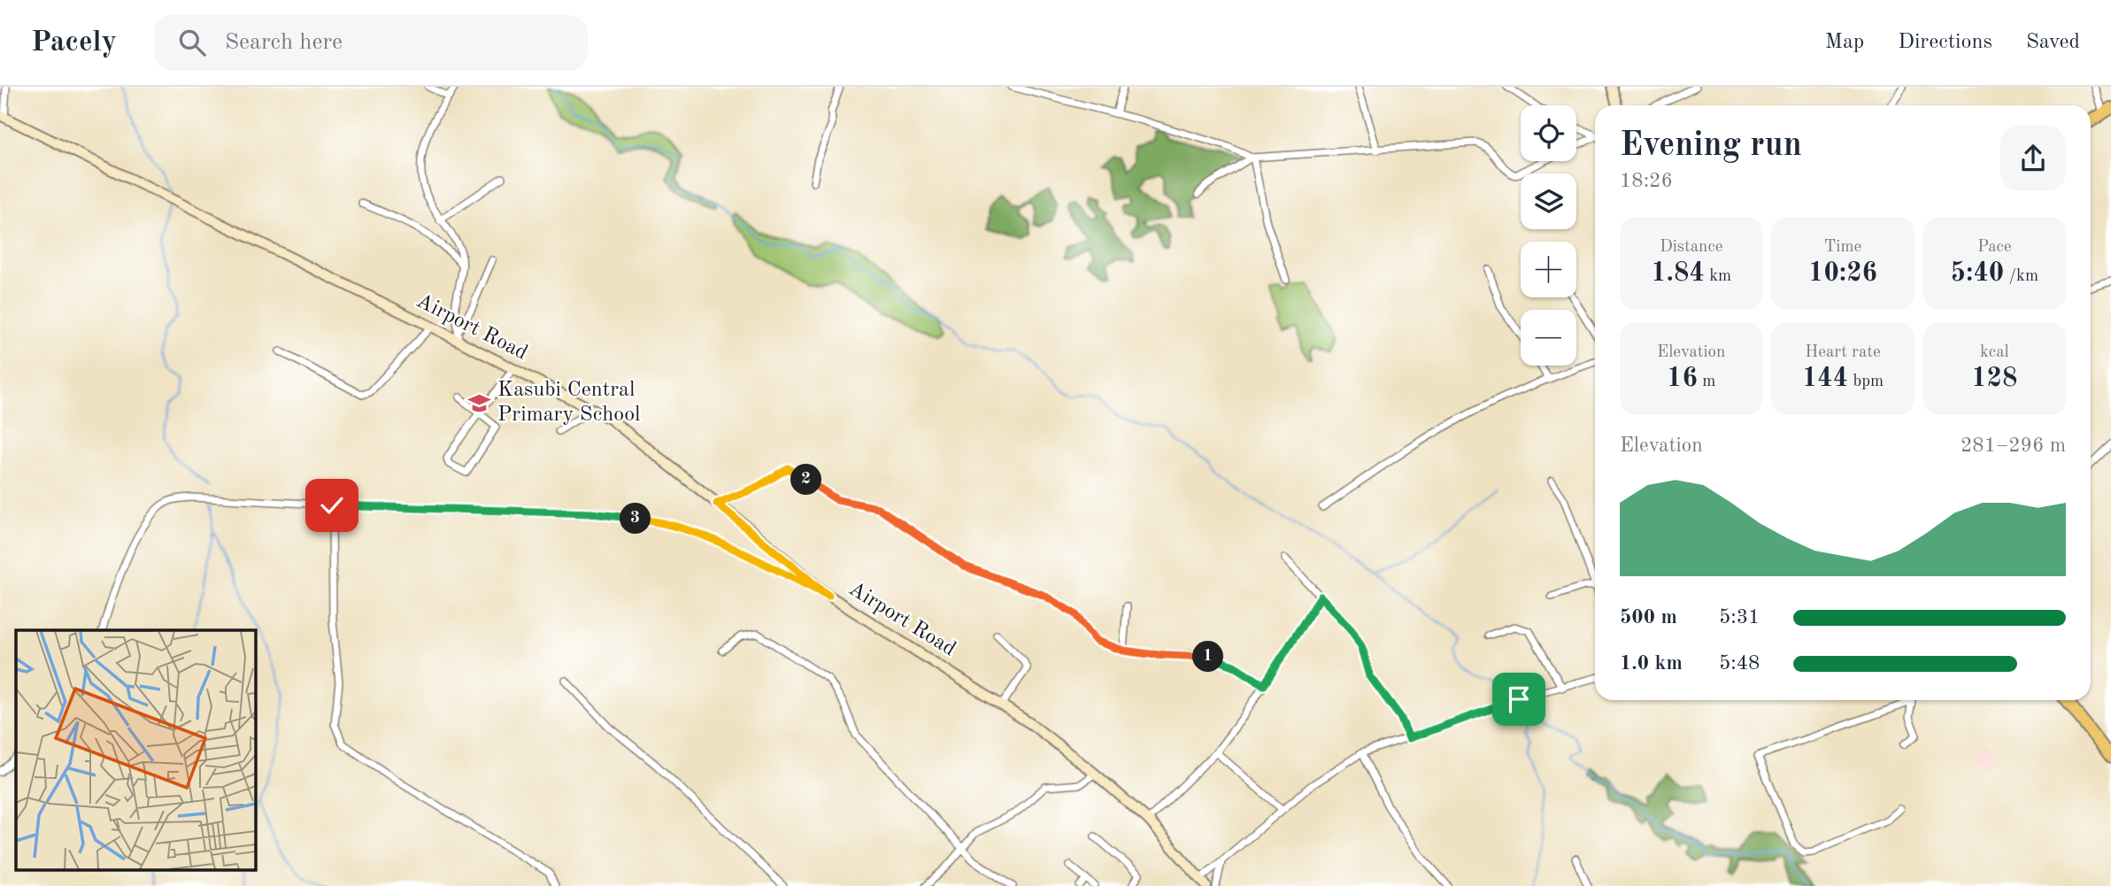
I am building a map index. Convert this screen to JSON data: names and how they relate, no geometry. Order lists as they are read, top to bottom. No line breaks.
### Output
{"streets":{"street":["Airport Road"]},"places":{"school or university":["Kasubi Central Primary School"]},"page":{"header":"Pacely","search":"Search here","nav":["Map","Directions","Saved"],"map_buttons":["+","−"],"heading":["Evening run","18:26"],"stats":[["Distance","1.84 km"],["Time","10:26"],["Pace","5:40 /km"],["Elevation","16 m"],["Heart rate","144 bpm"],["kcal","128"]],"chart":["Elevation","281–296 m"],"pins":["2","3","1"],"list":[{"name":"500 m","note":"5:31"},{"name":"1.0 km","note":"5:48"}]}}
